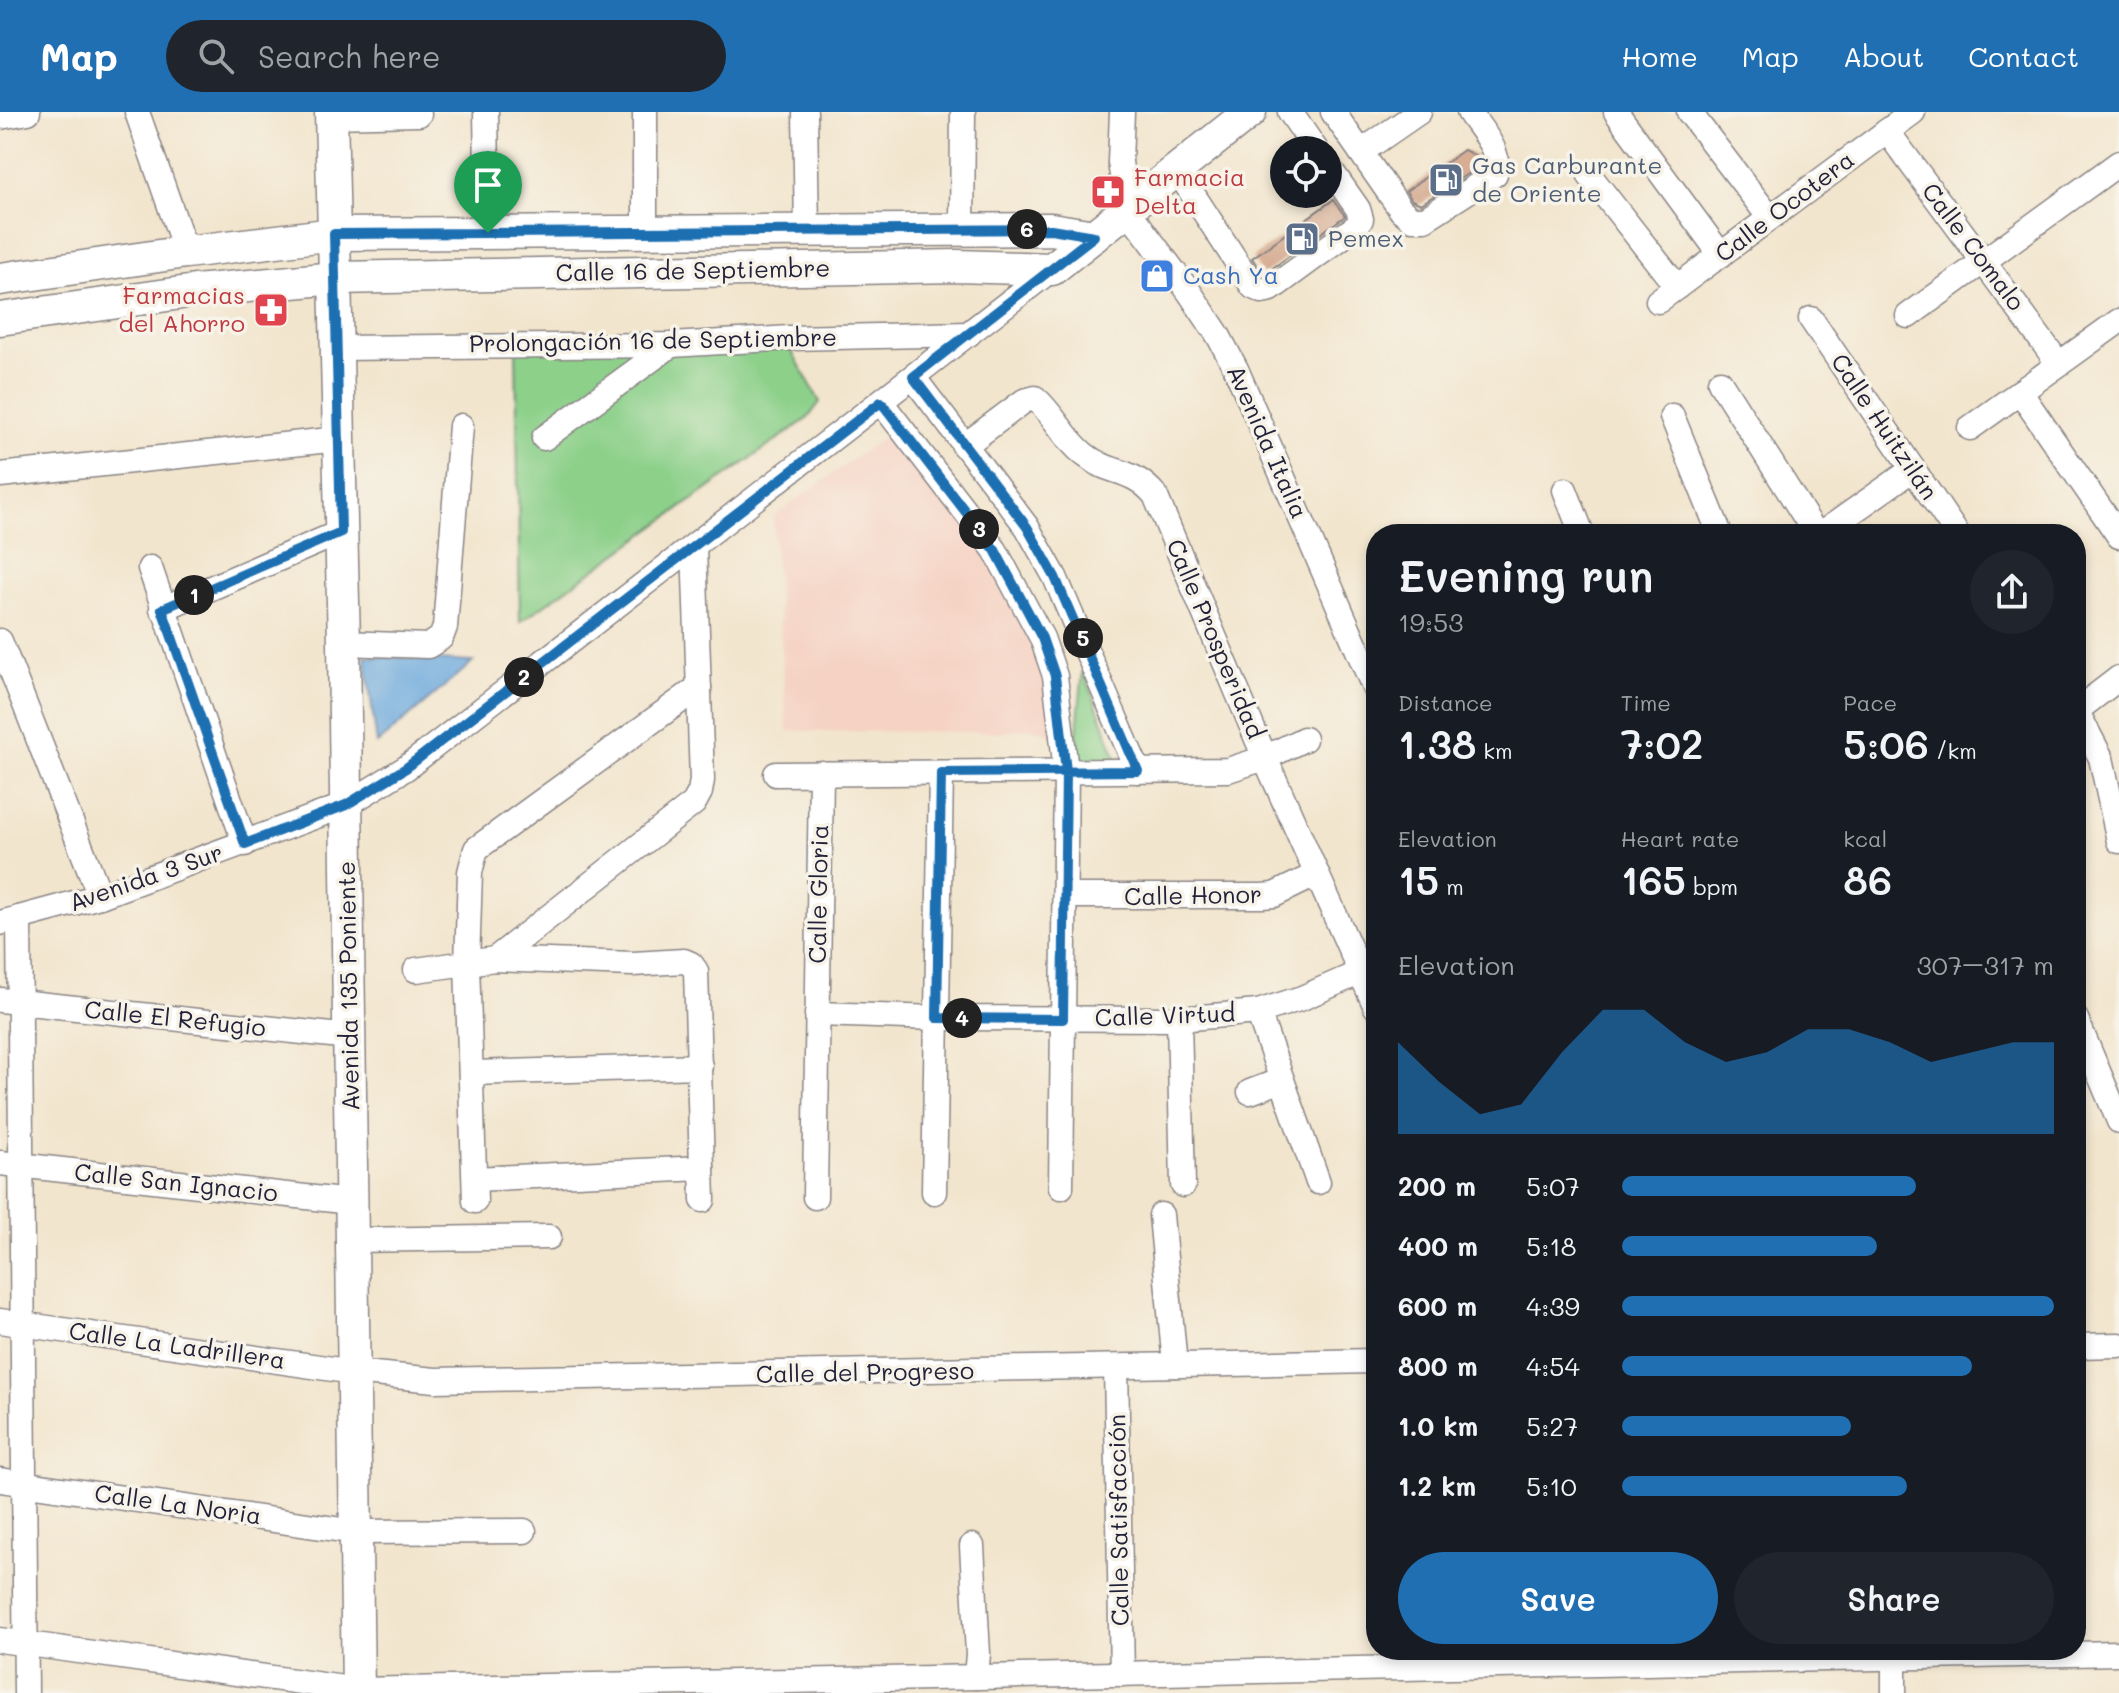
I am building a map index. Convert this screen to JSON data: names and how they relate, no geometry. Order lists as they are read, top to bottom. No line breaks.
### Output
{"streets":{"main road":["Calle 16 de Septiembre","Avenida 3 Sur","Avenida 135 Poniente"],"street":["Calle Ocotera","Calle Comalo","Prolongación 16 de Septiembre","Calle Huitzilán","Avenida Italia","Calle Prosperidad","Calle Gloria","Calle Honor","Calle Virtud","Calle El Refugio","Calle San Ignacio","Calle La Ladrillera","Calle del Progreso","Calle La Noria","Calle Satisfacción"]},"crossings":[["Calle Ocotera","Calle Comalo"],["Calle 16 de Septiembre","Avenida 3 Sur"],["Calle 16 de Septiembre","Avenida 135 Poniente"],["Prolongación 16 de Septiembre","Avenida 3 Sur"],["Prolongación 16 de Septiembre","Avenida 135 Poniente"],["Avenida Italia","Avenida 3 Sur"],["Calle Prosperidad","Calle Honor"],["Calle Prosperidad","Calle Virtud"],["Avenida 3 Sur","Avenida 135 Poniente"],["Calle Gloria","Calle Virtud"],["Avenida 135 Poniente","Calle El Refugio"],["Avenida 135 Poniente","Calle San Ignacio"],["Avenida 135 Poniente","Calle La Ladrillera"],["Avenida 135 Poniente","Calle del Progreso"],["Avenida 135 Poniente","Calle La Noria"],["Calle La Ladrillera","Calle del Progreso"],["Calle del Progreso","Calle Satisfacción"]],"places":{"fuel station":["Gas Carburante de Oriente","Pemex"],"pharmacy":["Farmacia Delta","Farmacias del Ahorro"],"shop":["Cash Ya"]},"page":{"header":"Map","search":"Search here","nav":["Home","Map","About","Contact"],"pins":["6","3","1","5","2","4"],"heading":["Evening run","19:53"],"stats":[["Distance","1.38 km"],["Time","7:02"],["Pace","5:06 /km"],["Elevation","15 m"],["Heart rate","165 bpm"],["kcal","86"]],"chart":["Elevation","307–317 m"],"list":[{"name":"200 m","note":"5:07"},{"name":"400 m","note":"5:18"},{"name":"600 m","note":"4:39"},{"name":"800 m","note":"4:54"},{"name":"1.0 km","note":"5:27"},{"name":"1.2 km","note":"5:10"}],"buttons":["Save","Share"]}}
